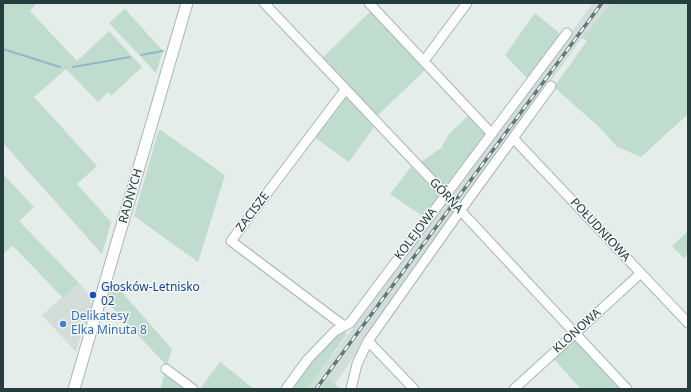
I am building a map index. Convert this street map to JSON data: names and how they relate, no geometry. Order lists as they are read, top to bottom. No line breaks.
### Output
{"streets":{"street":["RADNYCH","GÓRNA","ZACISZE","POŁUDNIOWA","KOLEJOWA","KLONOWA"]},"crossings":[["GÓRNA","ZACISZE"],["GÓRNA","KOLEJOWA"],["GÓRNA","KLONOWA"],["ZACISZE","KOLEJOWA"],["POŁUDNIOWA","KOLEJOWA"],["POŁUDNIOWA","KLONOWA"]],"places":["Głosków-Letnisko 02","Delikatesy Elka Minuta 8"]}
